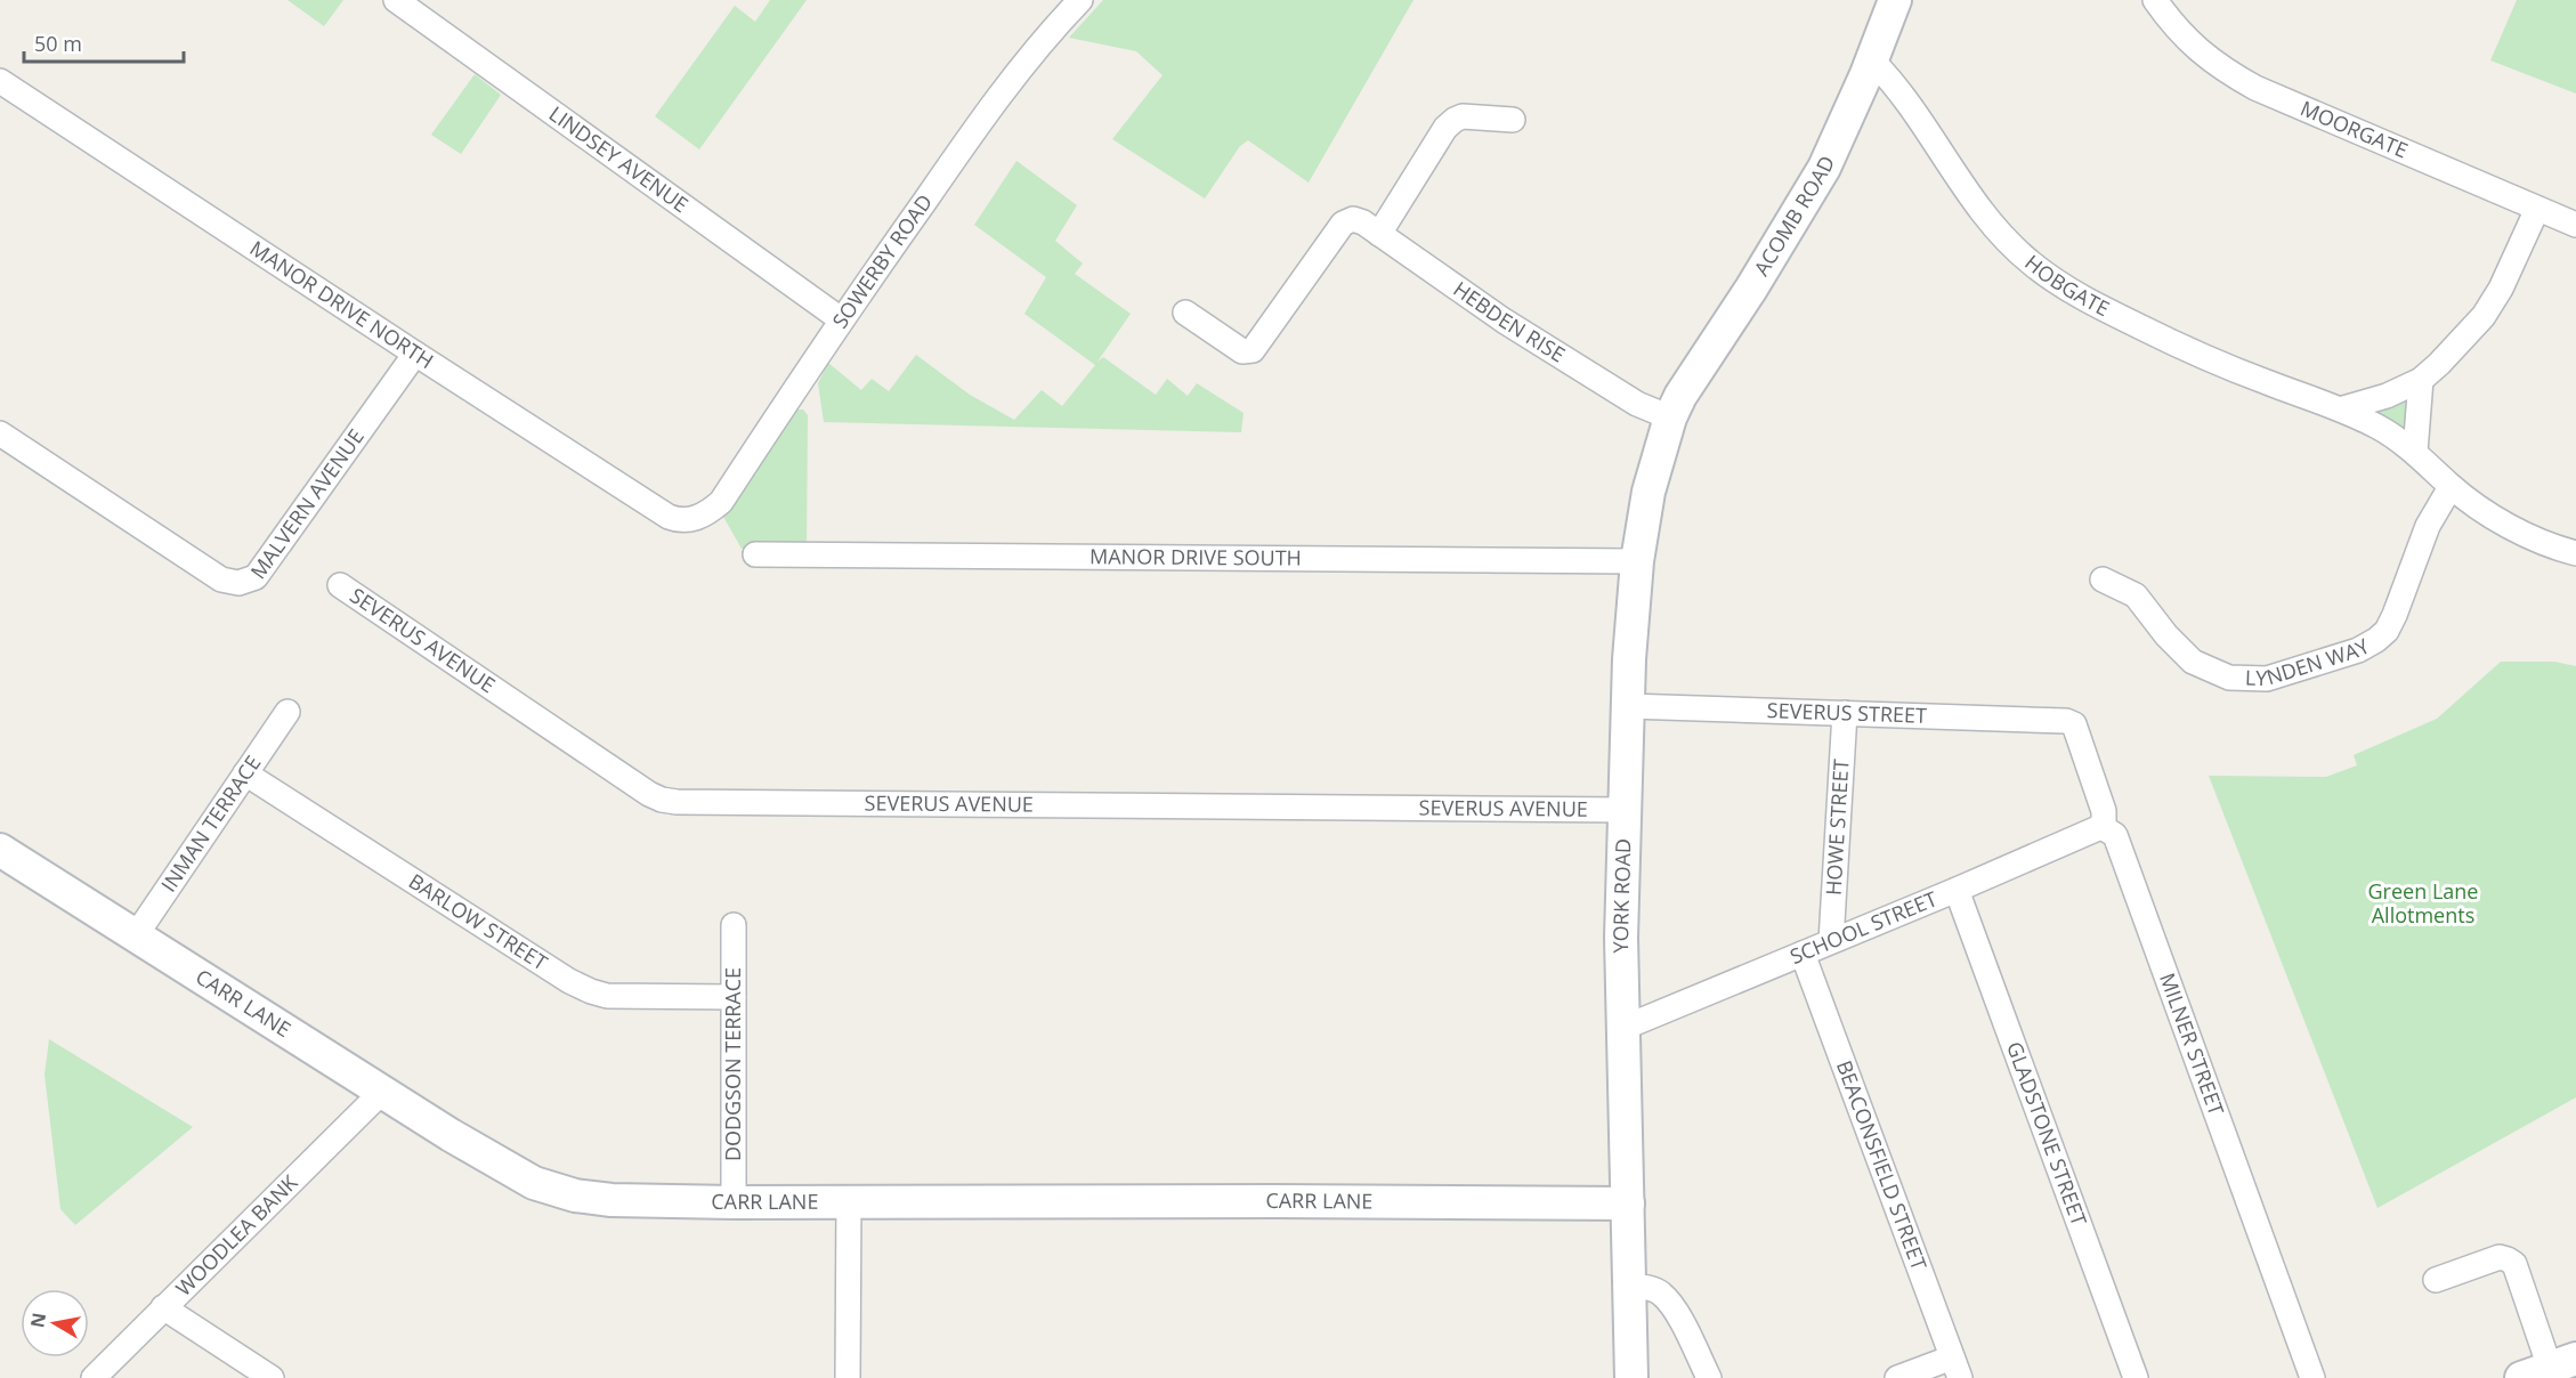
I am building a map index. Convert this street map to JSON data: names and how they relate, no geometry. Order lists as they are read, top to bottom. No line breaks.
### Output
{"streets":{"street":["MOORGATE","LINDSEY AVENUE","ACOMB ROAD","SOWERBY ROAD","HOBGATE","MANOR DRIVE NORTH","HEBDEN RISE","MALVERN AVENUE","MANOR DRIVE SOUTH","SEVERUS AVENUE","LYNDEN WAY","SEVERUS STREET","INMAN TERRACE","HOWE STREET","YORK ROAD","BARLOW STREET","SCHOOL STREET","CARR LANE","MILNER STREET","DODGSON TERRACE","GLADSTONE STREET","BEACONSFIELD STREET","WOODLEA BANK"]},"crossings":[["LINDSEY AVENUE","SOWERBY ROAD"],["ACOMB ROAD","HOBGATE"],["ACOMB ROAD","HEBDEN RISE"],["ACOMB ROAD","YORK ROAD"],["SOWERBY ROAD","MANOR DRIVE NORTH"],["HOBGATE","LYNDEN WAY"],["MANOR DRIVE NORTH","MALVERN AVENUE"],["HEBDEN RISE","YORK ROAD"],["MANOR DRIVE SOUTH","YORK ROAD"],["SEVERUS AVENUE","YORK ROAD"],["SEVERUS STREET","HOWE STREET"],["SEVERUS STREET","YORK ROAD"],["SEVERUS STREET","MILNER STREET"],["INMAN TERRACE","BARLOW STREET"],["INMAN TERRACE","CARR LANE"],["HOWE STREET","SCHOOL STREET"],["YORK ROAD","SCHOOL STREET"],["YORK ROAD","CARR LANE"],["BARLOW STREET","DODGSON TERRACE"],["SCHOOL STREET","MILNER STREET"],["SCHOOL STREET","GLADSTONE STREET"],["SCHOOL STREET","BEACONSFIELD STREET"],["CARR LANE","DODGSON TERRACE"],["CARR LANE","WOODLEA BANK"]],"parks":["Green Lane Allotments"],"scale_bar":"50 m","north":"left"}
